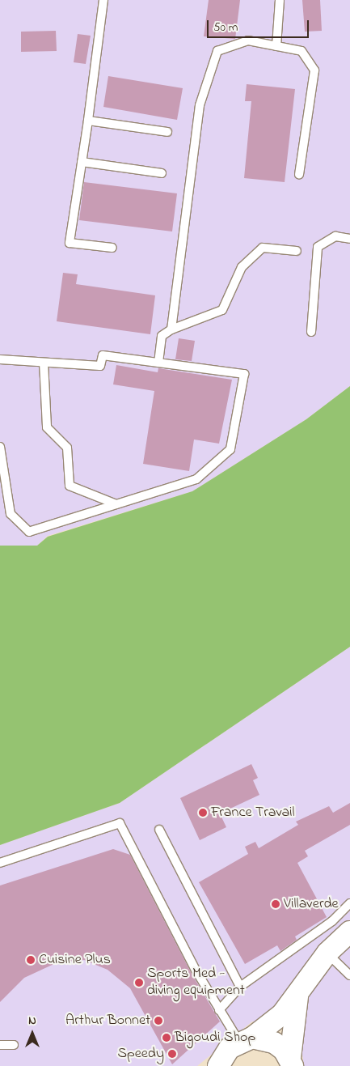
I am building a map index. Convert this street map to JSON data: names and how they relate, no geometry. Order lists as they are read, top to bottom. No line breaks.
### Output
{"places":["France Travail","Villaverde","Cuisine Plus","Sports Med - diving equipment","Arthur Bonnet","Bigoudi Shop","Speedy"],"scale_bar":"50 m","north":"top"}
